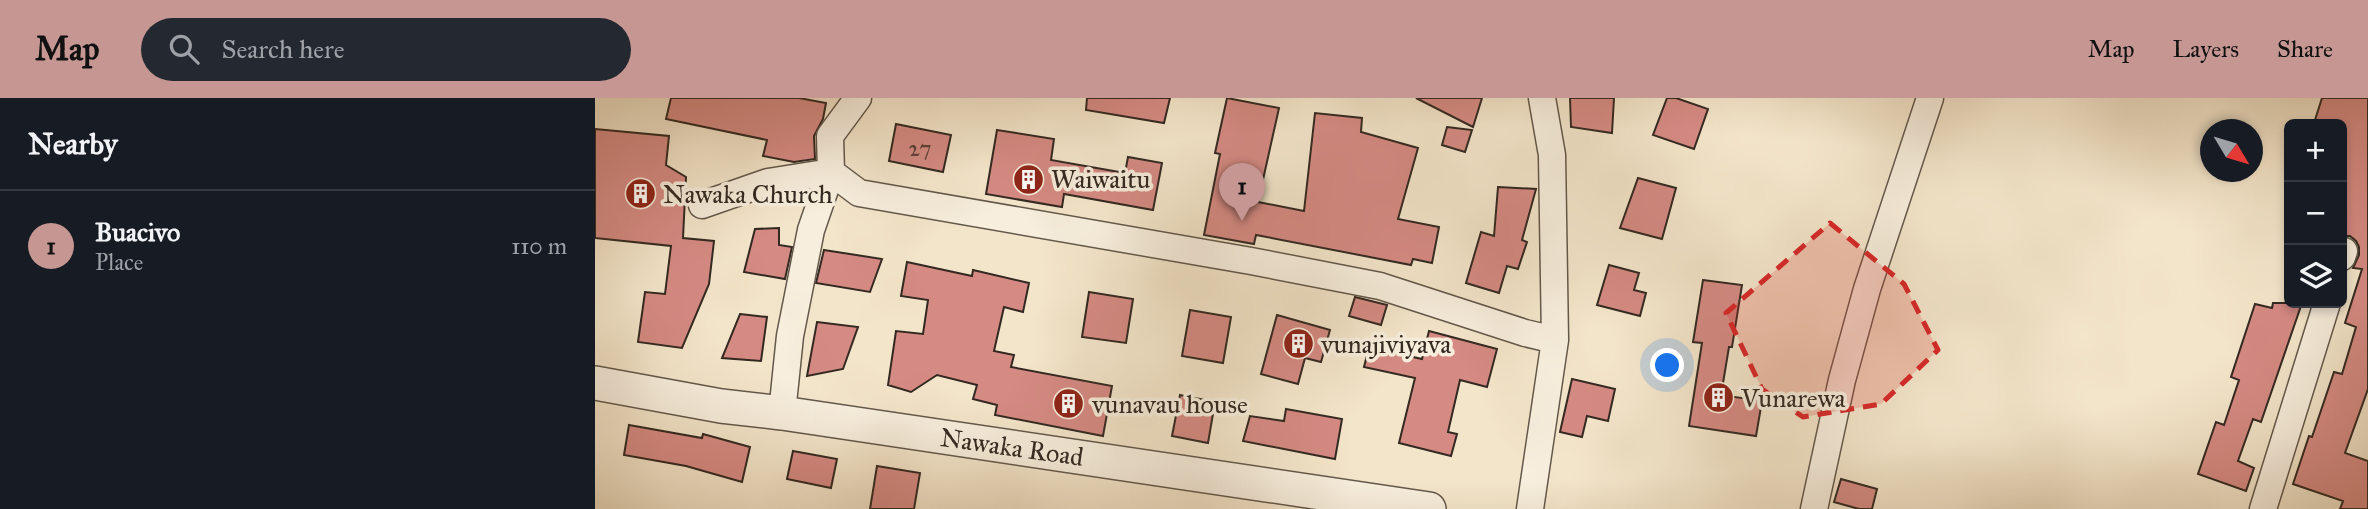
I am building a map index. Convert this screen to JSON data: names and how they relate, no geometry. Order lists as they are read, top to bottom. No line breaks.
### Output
{"streets":{"street":["Nawaka Road"]},"places":{"building":["Waiwaitu","Nawaka Church","vunajiviyava","Vunarewa","vunavau house"]},"house_numbers":["27"],"north":"bottom right","page":{"header":"Map","search":"Search here","nav":["Map","Layers","Share"],"heading":"Nearby","map_buttons":["+","−"],"pins":"1","list":[{"mark":"1","name":"Buacivo","note":"Place","value":"110 m"}]}}
